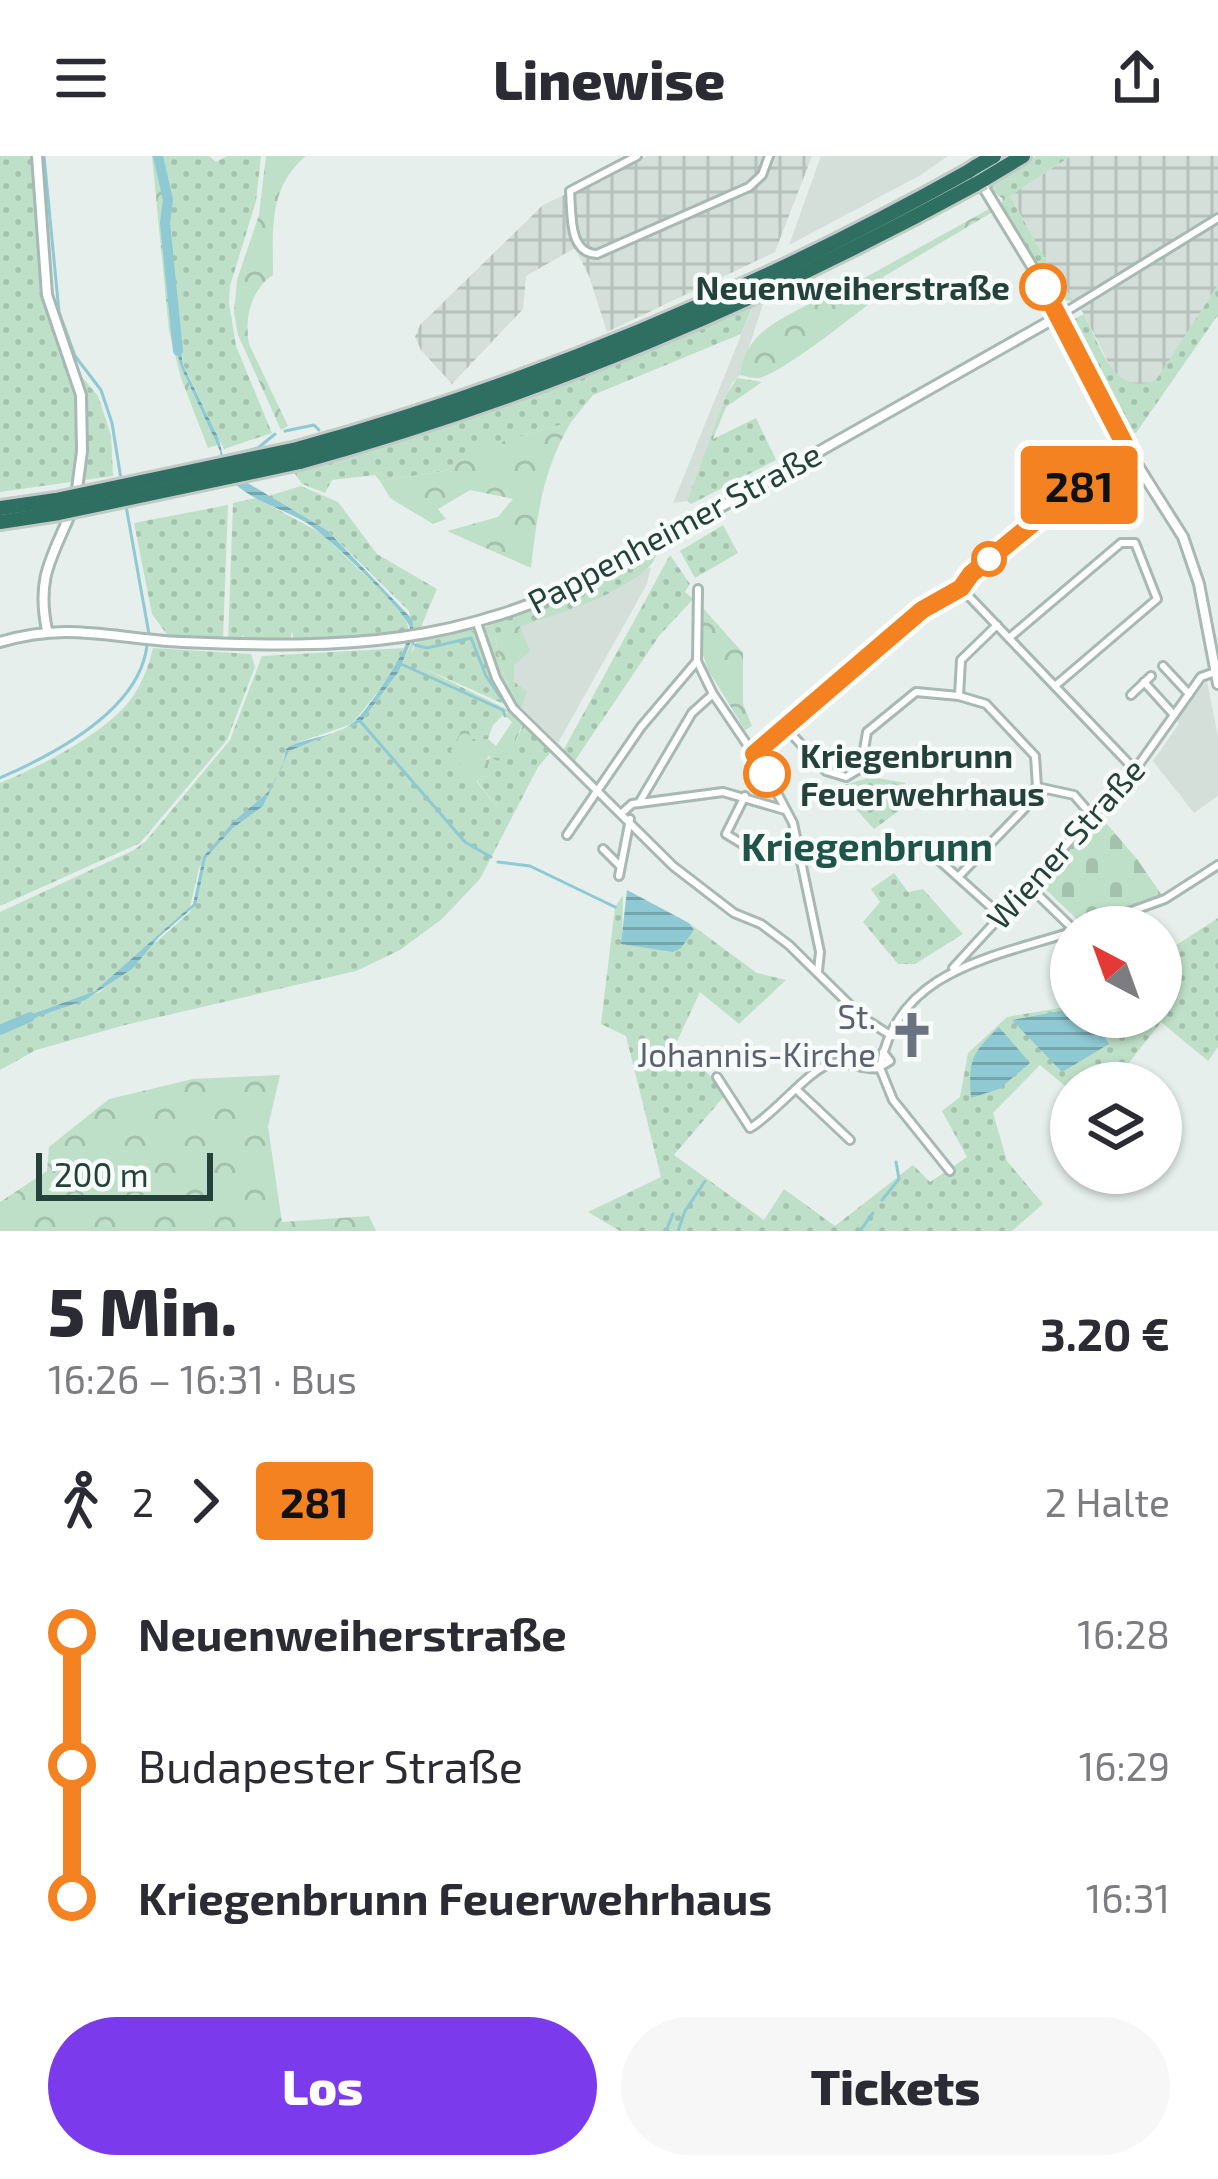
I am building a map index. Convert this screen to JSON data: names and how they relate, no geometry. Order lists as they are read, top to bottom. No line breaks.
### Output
{"streets":{"street":["Pappenheimer Straße","Wiener Straße"]},"districts":["Kriegenbrunn"],"places":{"other":["Neuenweiherstraße","Kriegenbrunn Feuerwehrhaus"],"church":["St. Johannis-Kirche"]},"lines":["bus line 281"],"scale_bar":"200 m","north":"top left","page":{"header":"Linewise","on_map":"281","scale":"200 m","heading":["5 Min.","16:26 – 16:31 · Bus","3.20 €"],"legs":["2","281","2 Halte"],"list":[{"name":"Neuenweiherstraße","value":"16:28"},{"name":"Budapester Straße","value":"16:29"},{"name":"Kriegenbrunn Feuerwehrhaus","value":"16:31"}],"buttons":["Los","Tickets"]}}
